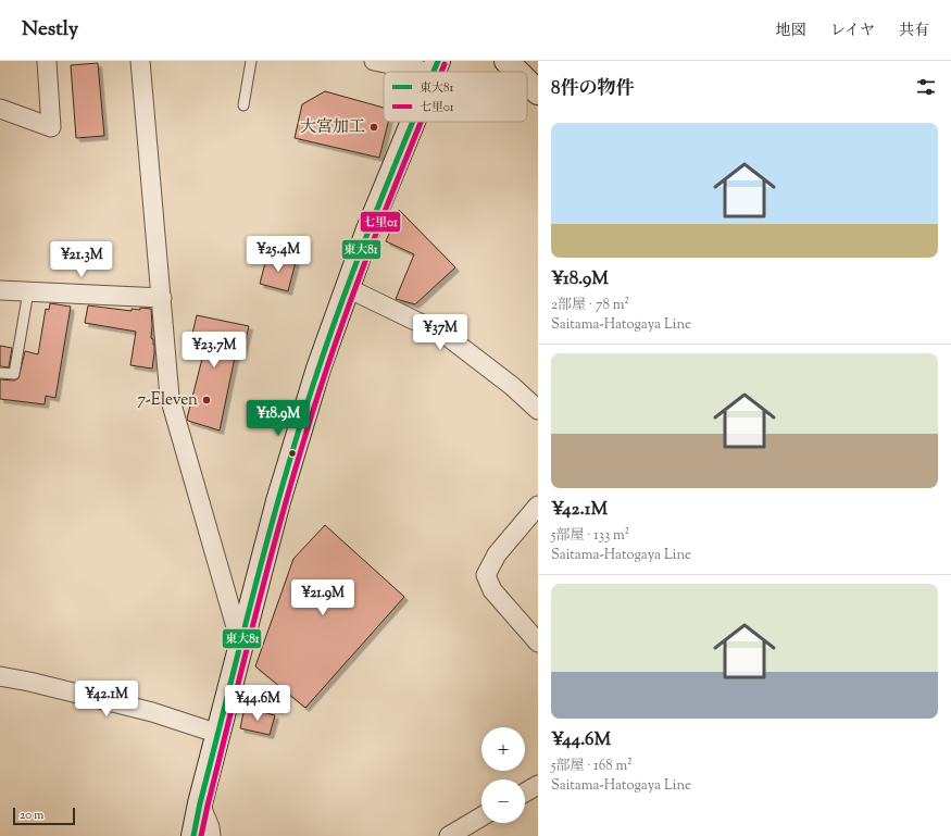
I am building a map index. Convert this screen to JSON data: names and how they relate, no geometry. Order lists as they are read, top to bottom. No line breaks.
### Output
{"places":["大宮加工","7-Eleven"],"lines":["transit line 東大81","transit line 七里01"],"legend":["東大81","七里01"],"scale_bar":"20 m","page":{"header":"Nestly","nav":["地図","レイヤ","共有"],"heading":"8件の物件","list":[{"name":"¥18.9M","note":"2部屋 · 78 m² · Saitama-Hatogaya Line"},{"name":"¥42.1M","note":"5部屋 · 133 m² · Saitama-Hatogaya Line"},{"name":"¥44.6M","note":"5部屋 · 168 m² · Saitama-Hatogaya Line"}],"price":["¥25.4M","¥21.3M","¥37M","¥23.7M","¥18.9M","¥21.9M","¥42.1M","¥44.6M"],"map_buttons":["+","−"],"scale":"20 m"}}
